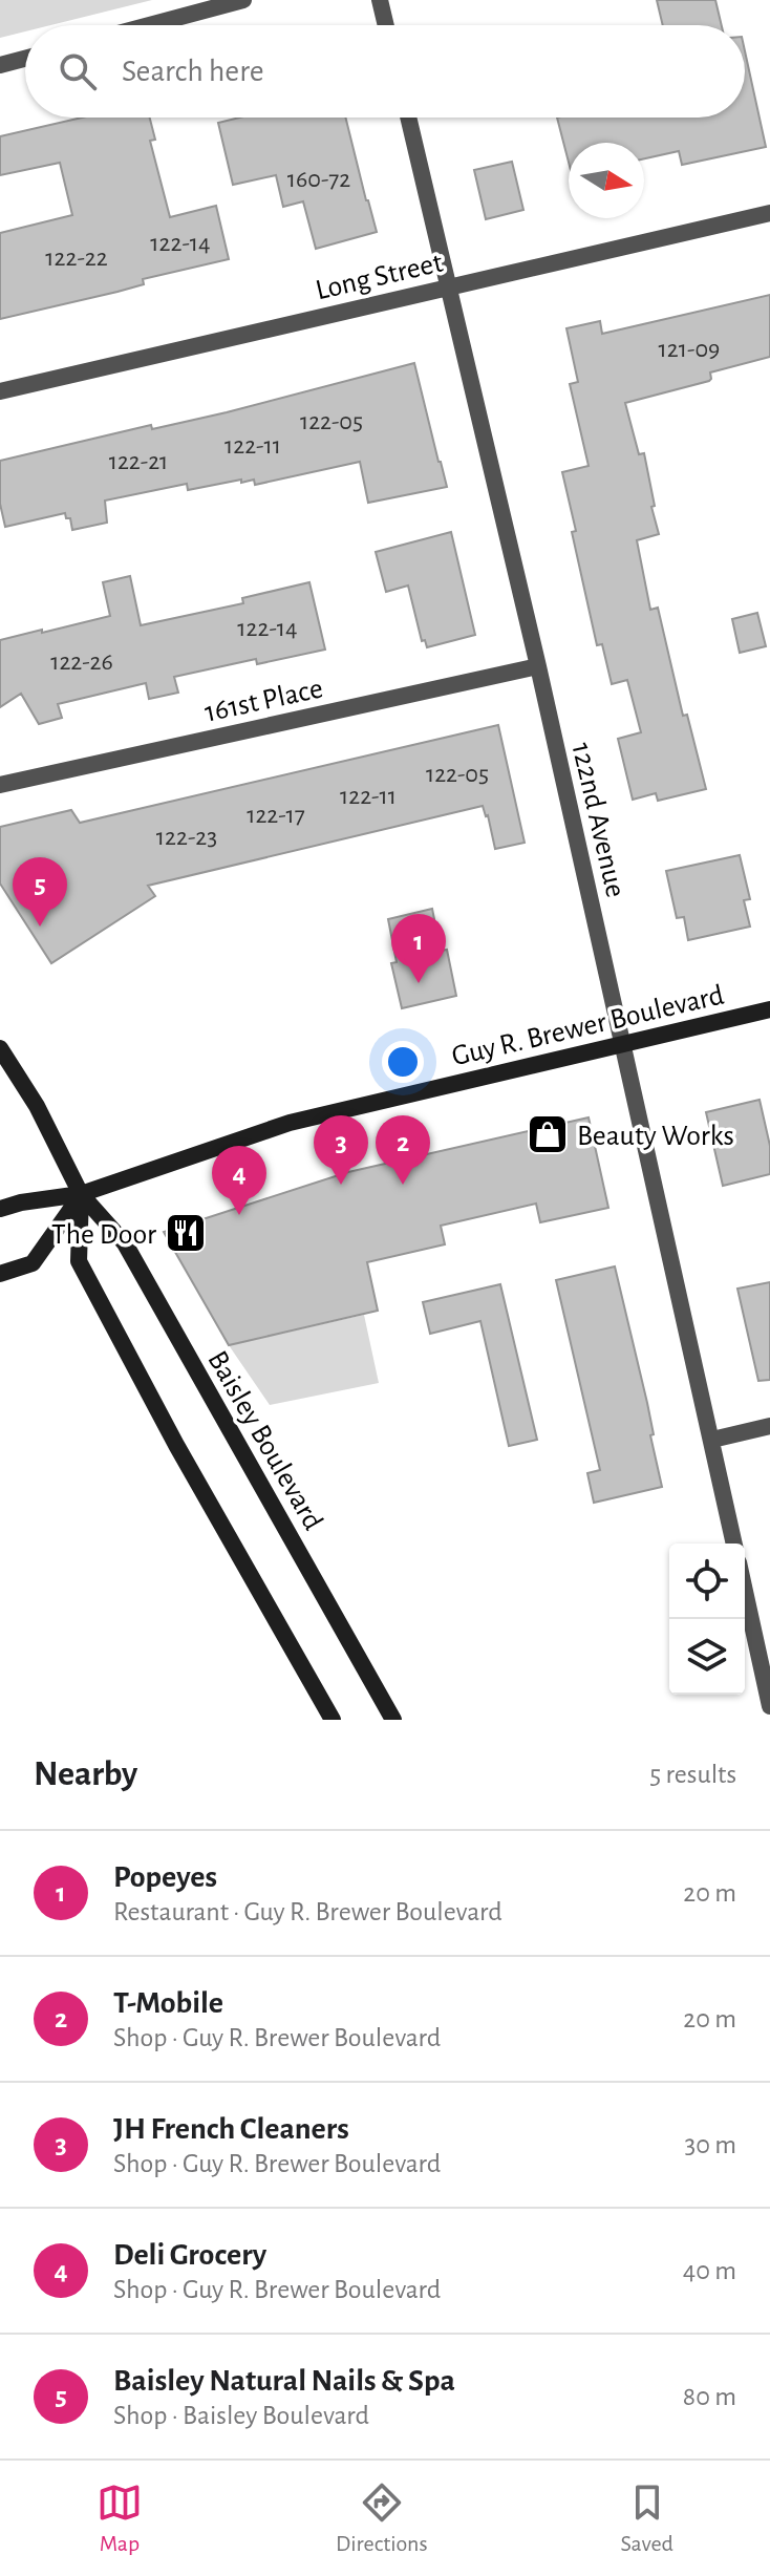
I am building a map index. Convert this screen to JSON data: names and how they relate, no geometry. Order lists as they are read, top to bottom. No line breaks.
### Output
{"streets":{"main road":["Guy R. Brewer Boulevard","Baisley Boulevard"],"street":["Long Street","161st Place","122nd Avenue"]},"crossings":[["Long Street","122nd Avenue"],["161st Place","122nd Avenue"],["122nd Avenue","Guy R. Brewer Boulevard"],["Guy R. Brewer Boulevard","Baisley Boulevard"]],"places":{"shop":["Beauty Works"],"restaurant":["The Door"]},"house_numbers":["160-72","122-14","122-22","121-09","122-05","122-11","122-21","122-14","122-26","122-05","122-11","122-17","122-23"],"north":"right","page":{"search":"Search here","pins":["5","1","2","3","4"],"heading":["Nearby","5 results"],"list":[{"mark":"1","name":"Popeyes","note":"Restaurant · Guy R. Brewer Boulevard","value":"20 m"},{"mark":"2","name":"T-Mobile","note":"Shop · Guy R. Brewer Boulevard","value":"20 m"},{"mark":"3","name":"JH French Cleaners","note":"Shop · Guy R. Brewer Boulevard","value":"30 m"},{"mark":"4","name":"Deli Grocery","note":"Shop · Guy R. Brewer Boulevard","value":"40 m"},{"mark":"5","name":"Baisley Natural Nails & Spa","note":"Shop · Baisley Boulevard","value":"80 m"}],"nav":["Map","Directions","Saved"]}}
